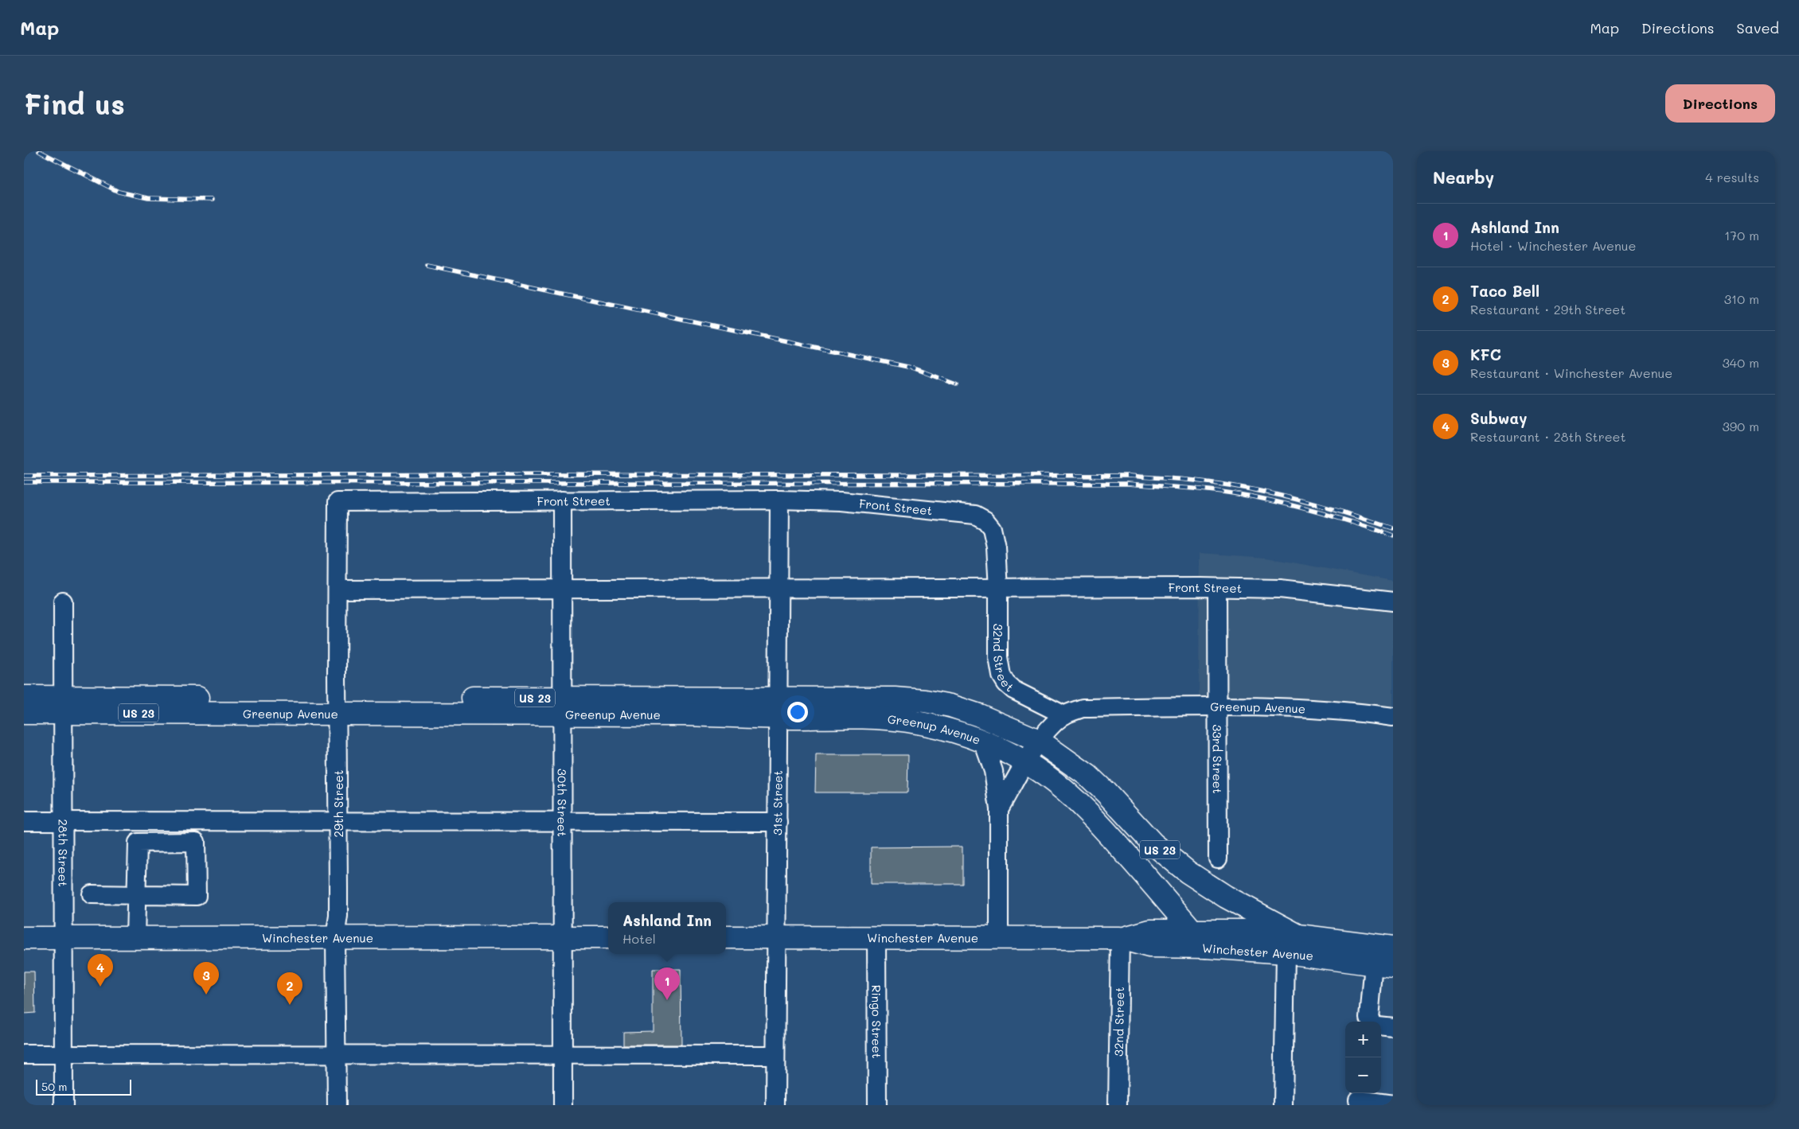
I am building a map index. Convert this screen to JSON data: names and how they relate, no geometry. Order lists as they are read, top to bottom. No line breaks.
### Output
{"streets":{"main road":["US 23","Greenup Avenue","Winchester Avenue"],"street":["Front Street","32nd Street","33rd Street","31st Street","30th Street","29th Street","28th Street","Ringo Street"]},"crossings":[["Front Street","32nd Street"],["Front Street","33rd Street"],["Front Street","31st Street"],["Front Street","30th Street"],["Front Street","29th Street"],["32nd Street","Greenup Avenue"],["32nd Street","Winchester Avenue"],["US 23","Greenup Avenue"],["US 23","Winchester Avenue"],["Greenup Avenue","33rd Street"],["Greenup Avenue","31st Street"],["Greenup Avenue","30th Street"],["Greenup Avenue","29th Street"],["Greenup Avenue","28th Street"],["31st Street","Winchester Avenue"],["30th Street","Winchester Avenue"],["29th Street","Winchester Avenue"],["28th Street","Winchester Avenue"],["Winchester Avenue","Ringo Street"]],"scale_bar":"50 m","page":{"header":"Map","nav":["Map","Directions","Saved"],"buttons":"Directions","title":"Find us","heading":["Nearby","4 results"],"list":[{"mark":"1","name":"Ashland Inn","note":"Hotel · Winchester Avenue","value":"170 m"},{"mark":"2","name":"Taco Bell","note":"Restaurant · 29th Street","value":"310 m"},{"mark":"3","name":"KFC","note":"Restaurant · Winchester Avenue","value":"340 m"},{"mark":"4","name":"Subway","note":"Restaurant · 28th Street","value":"390 m"}],"popup":["Ashland Inn","Hotel"],"pins":["4","3","1","2"],"map_buttons":["+","−"],"scale":"50 m"}}
